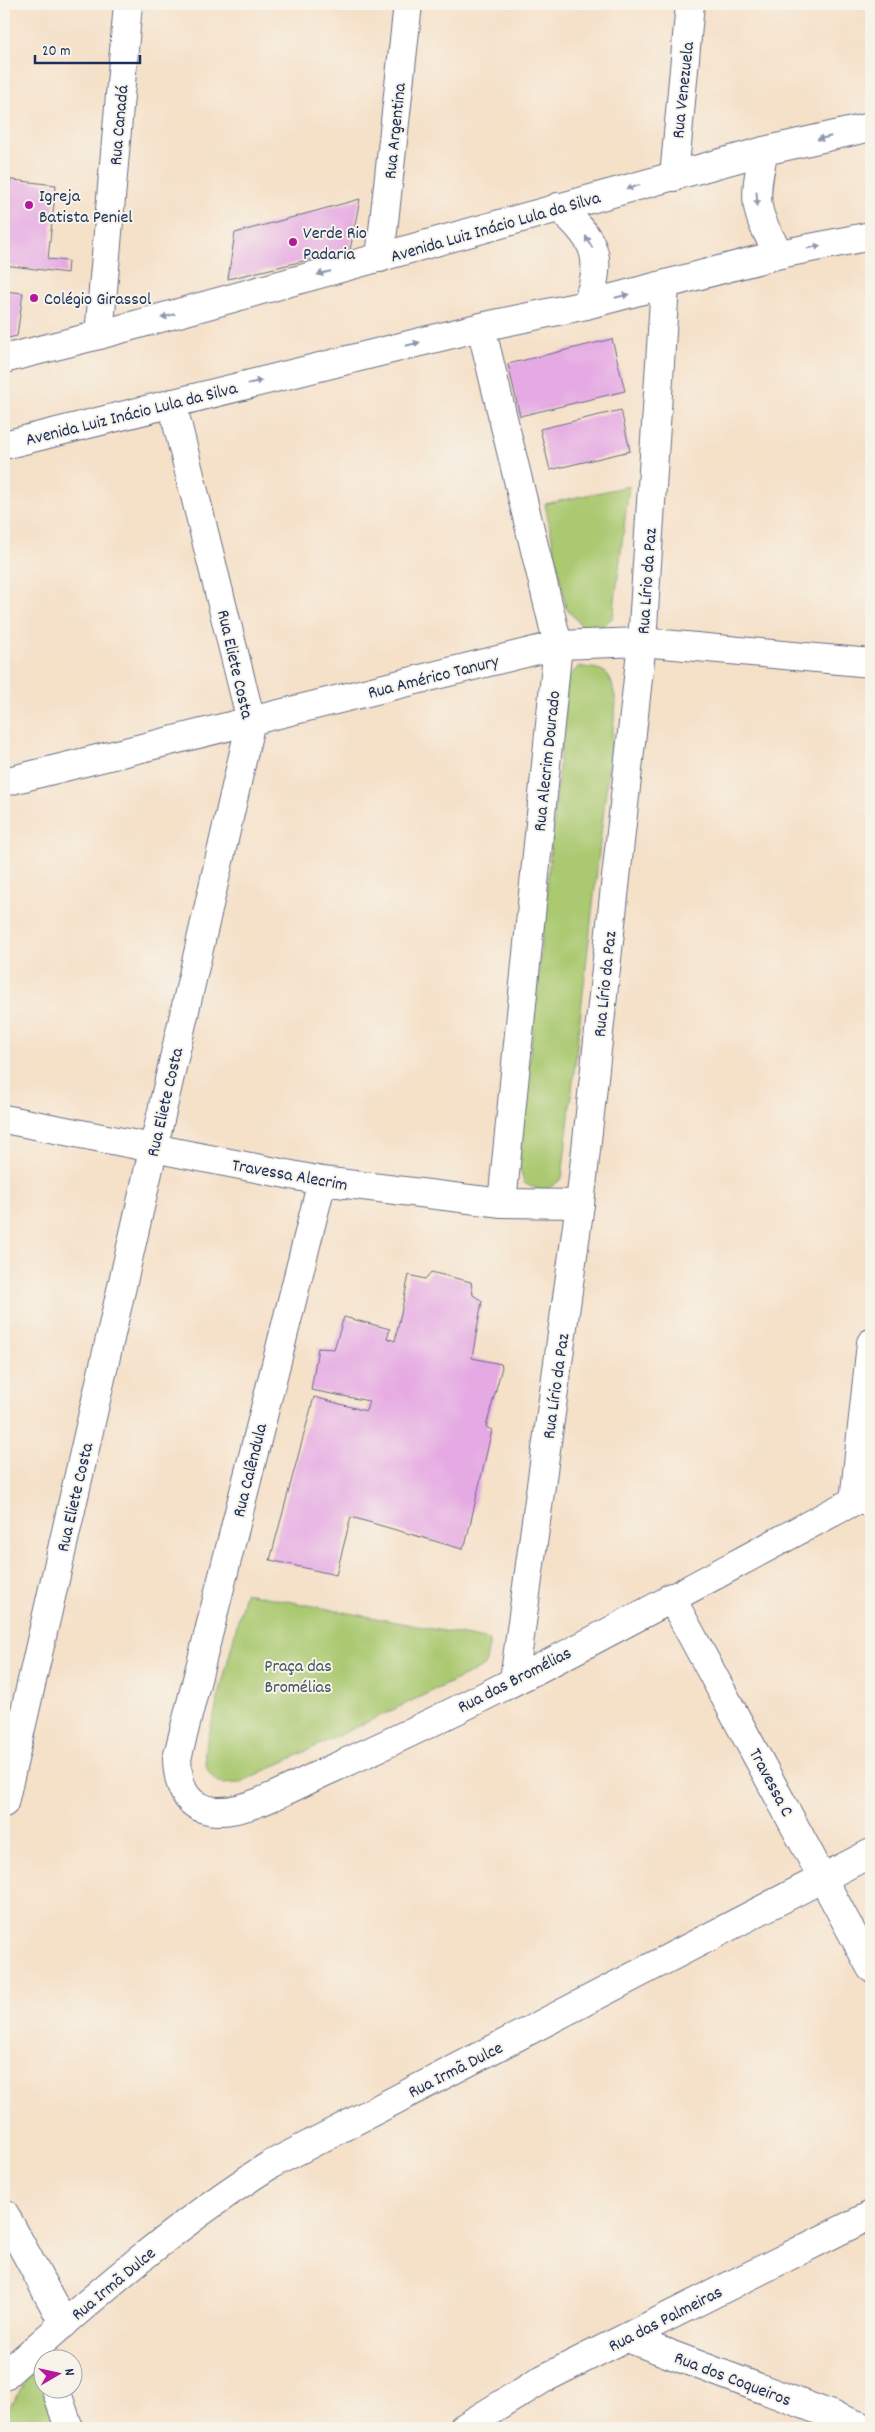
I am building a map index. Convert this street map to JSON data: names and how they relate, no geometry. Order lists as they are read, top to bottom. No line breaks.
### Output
{"streets":{"street":["Rua Venezuela","Rua Canadá","Rua Argentina","Avenida Luiz Inácio Lula da Silva","Rua Lírio da Paz","Rua Eliete Costa","Rua Américo Tanury","Rua Alecrim Dourado","Travessa Alecrim","Rua Calêndula","Rua das Bromélias","Travessa C","Rua Irmã Dulce","Rua das Palmeiras","Rua dos Coqueiros"]},"crossings":[["Rua Venezuela","Avenida Luiz Inácio Lula da Silva"],["Rua Canadá","Avenida Luiz Inácio Lula da Silva"],["Rua Argentina","Avenida Luiz Inácio Lula da Silva"],["Avenida Luiz Inácio Lula da Silva","Rua Lírio da Paz"],["Avenida Luiz Inácio Lula da Silva","Rua Eliete Costa"],["Avenida Luiz Inácio Lula da Silva","Rua Alecrim Dourado"],["Rua Lírio da Paz","Rua Américo Tanury"],["Rua Lírio da Paz","Travessa Alecrim"],["Rua Lírio da Paz","Rua das Bromélias"],["Rua Eliete Costa","Rua Américo Tanury"],["Rua Eliete Costa","Travessa Alecrim"],["Rua Américo Tanury","Rua Alecrim Dourado"],["Rua Alecrim Dourado","Travessa Alecrim"],["Travessa Alecrim","Rua Calêndula"],["Rua Calêndula","Rua das Bromélias"],["Rua das Bromélias","Travessa C"],["Travessa C","Rua Irmã Dulce"],["Rua das Palmeiras","Rua dos Coqueiros"]],"parks":["Praça das Bromélias"],"places":["Igreja Batista Peniel","Verde Rio Padaria","Colégio Girassol"],"scale_bar":"20 m","north":"right"}
